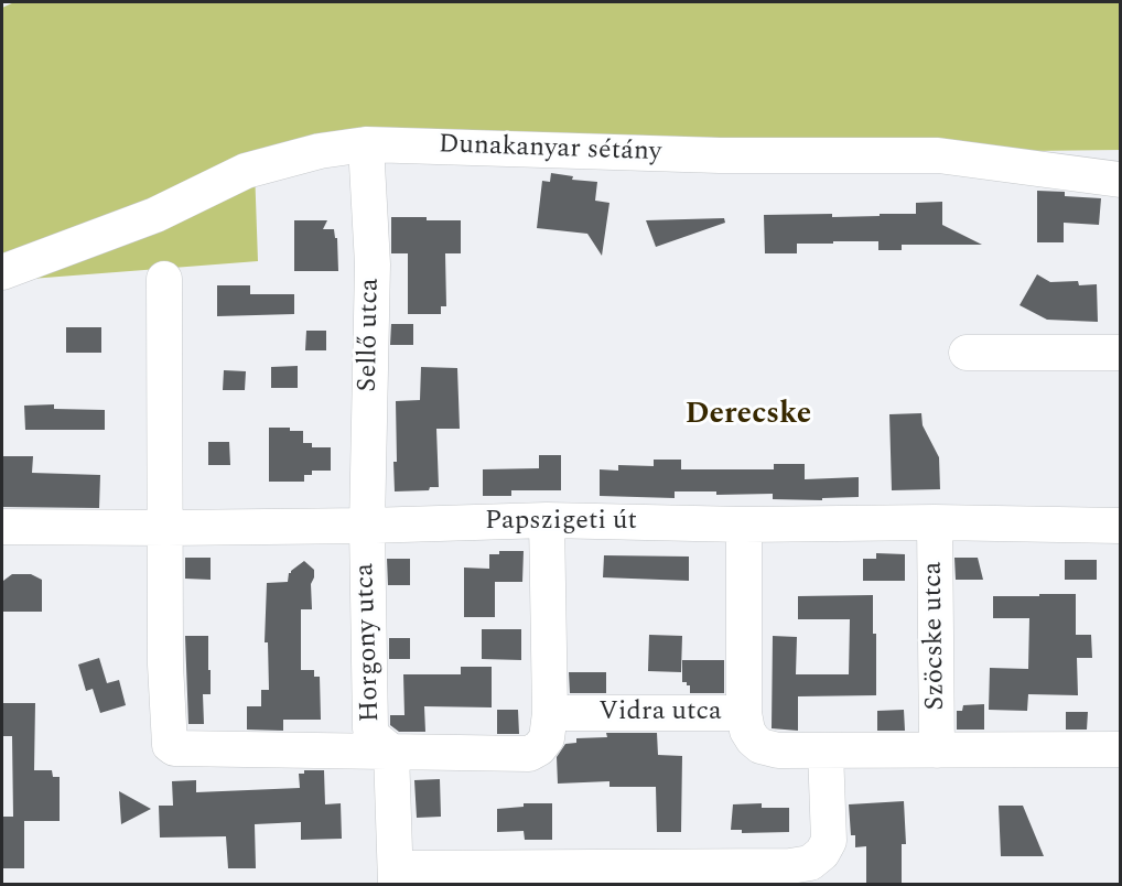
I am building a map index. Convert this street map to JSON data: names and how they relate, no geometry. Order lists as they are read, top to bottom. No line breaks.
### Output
{"streets":{"street":["Dunakanyar sétány","Sellő utca","Papszigeti út","Szöcske utca","Horgony utca","Vidra utca"]},"crossings":[["Dunakanyar sétány","Sellő utca"],["Sellő utca","Papszigeti út"],["Sellő utca","Horgony utca"],["Papszigeti út","Szöcske utca"],["Papszigeti út","Horgony utca"],["Szöcske utca","Horgony utca"],["Szöcske utca","Vidra utca"],["Horgony utca","Vidra utca"]],"districts":["Derecske"]}
